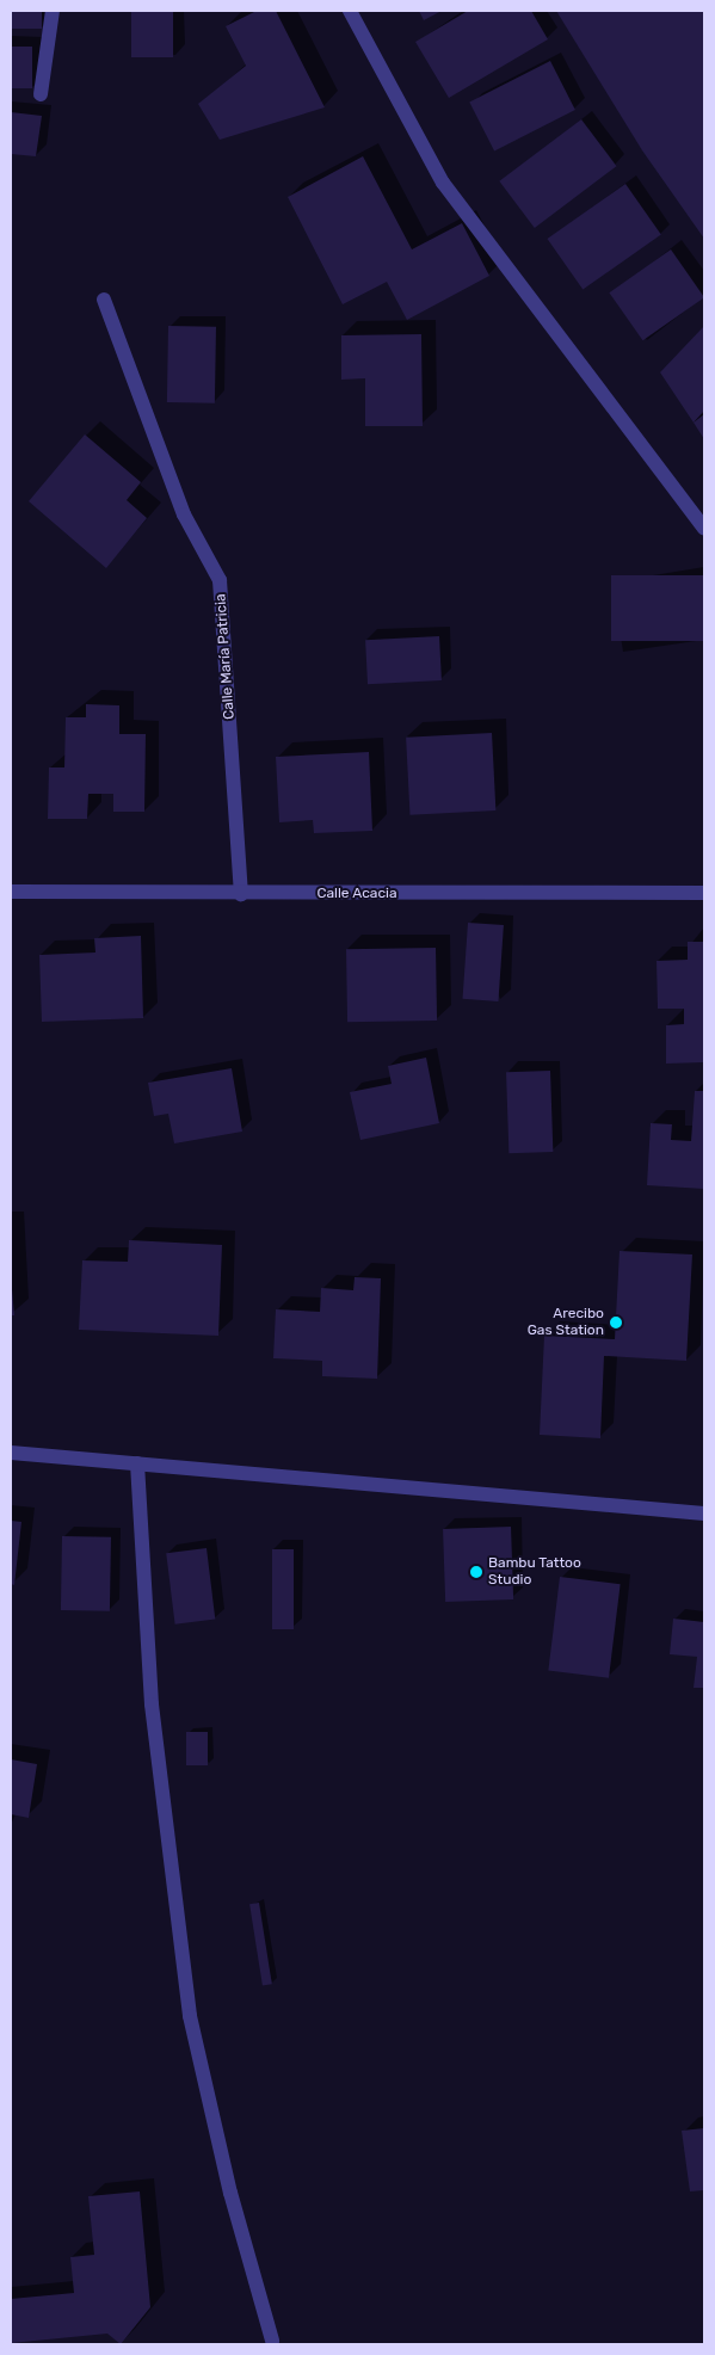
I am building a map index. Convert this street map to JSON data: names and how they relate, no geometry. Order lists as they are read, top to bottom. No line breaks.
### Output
{"streets":{"street":["Calle María Patricia","Calle Acacia"]},"crossings":[["Calle María Patricia","Calle Acacia"]],"places":["Arecibo Gas Station","Bambu Tattoo Studio"]}
